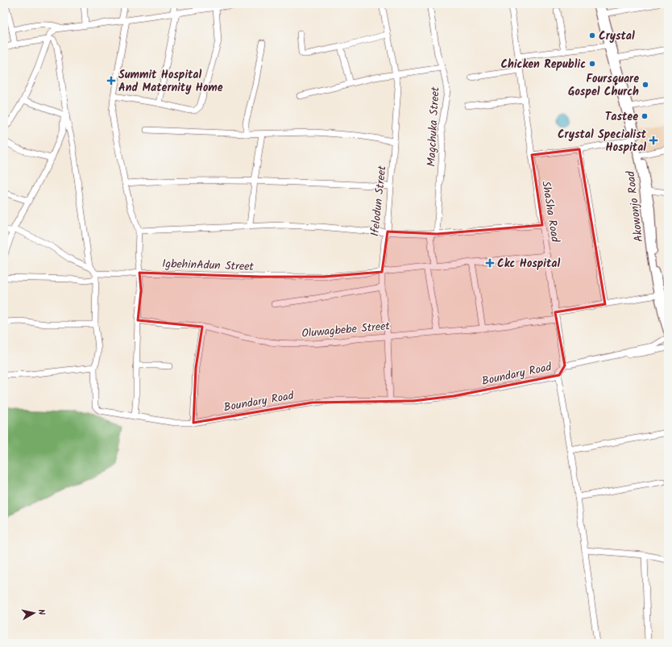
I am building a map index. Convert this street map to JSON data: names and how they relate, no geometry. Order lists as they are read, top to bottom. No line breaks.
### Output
{"streets":{"main road":["Akowonjo Road"],"street":["Magchuka Street","Ifelodun Street","ShaSha Road","IgbehinAdun Street","Oluwagbebe Street","Boundary Road"]},"crossings":[["Ifelodun Street","IgbehinAdun Street"],["Ifelodun Street","Oluwagbebe Street"],["Ifelodun Street","Boundary Road"],["ShaSha Road","IgbehinAdun Street"],["ShaSha Road","Oluwagbebe Street"],["IgbehinAdun Street","Boundary Road"]],"places":{"other":["Crystal","Chicken Republic","Foursquare Gospel Church","Tastee"],"health":["Summit Hospital And Maternity Home","Crystal Specialist Hospital","Ckc Hospital"]},"north":"right"}
